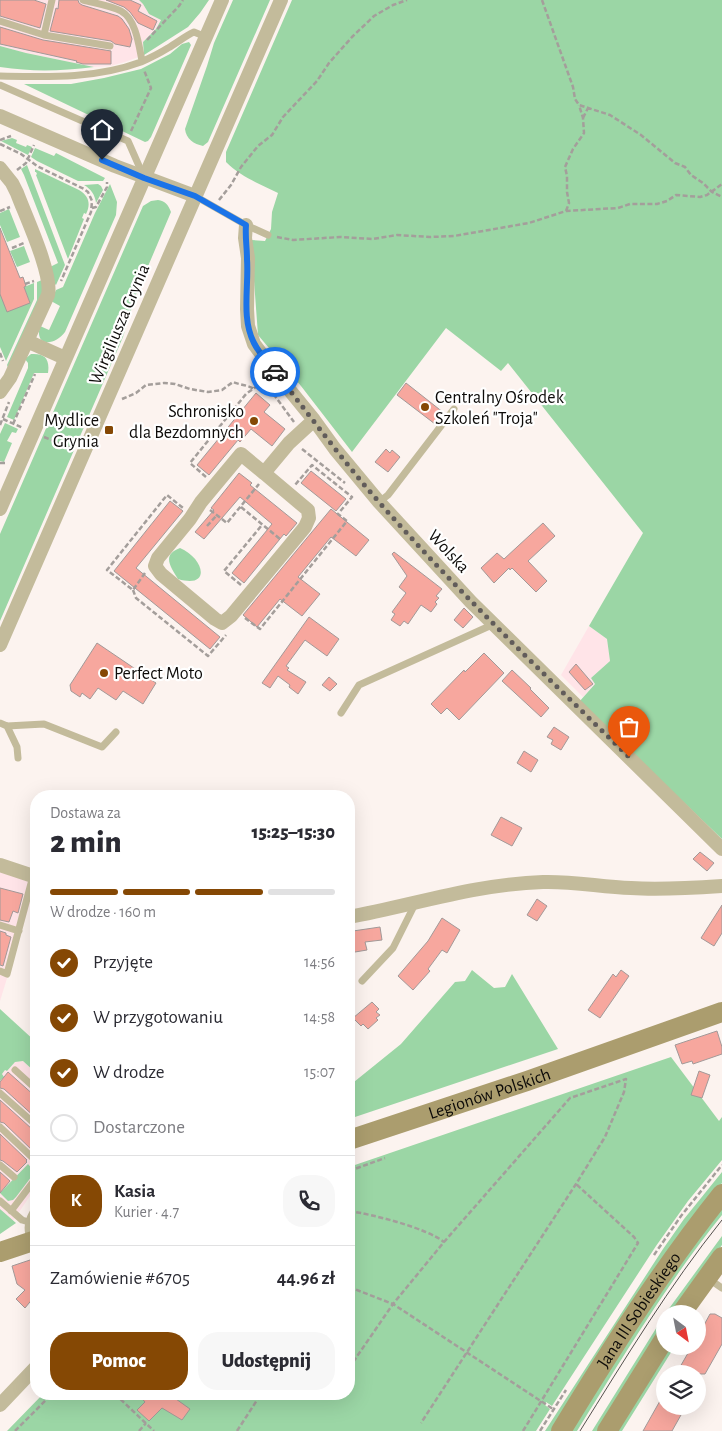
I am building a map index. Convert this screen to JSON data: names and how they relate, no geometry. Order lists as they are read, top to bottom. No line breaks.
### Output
{"streets":{"main road":["Legionów Polskich","Jana III Sobieskiego"],"street":["Wirgiliusza Grynia","Wolska"]},"places":{"other":["Centralny Ośrodek Szkoleń \"Troja\"","Schronisko dla Bezdomnych","Perfect Moto"],"transit":["Mydlice Grynia"]},"north":"bottom right","page":{"heading":["2 min","Dostawa za","15:25–15:30"],"panel":["Kasia","Kurier · 4.7","Zamówienie #6705","44.96 zł"],"bar":"W drodze · 160 m","list":[["Przyjęte","14:56"],["W przygotowaniu","14:58"],["W drodze","15:07"],"Dostarczone"],"round":"K","buttons":["Pomoc","Udostępnij"]}}
